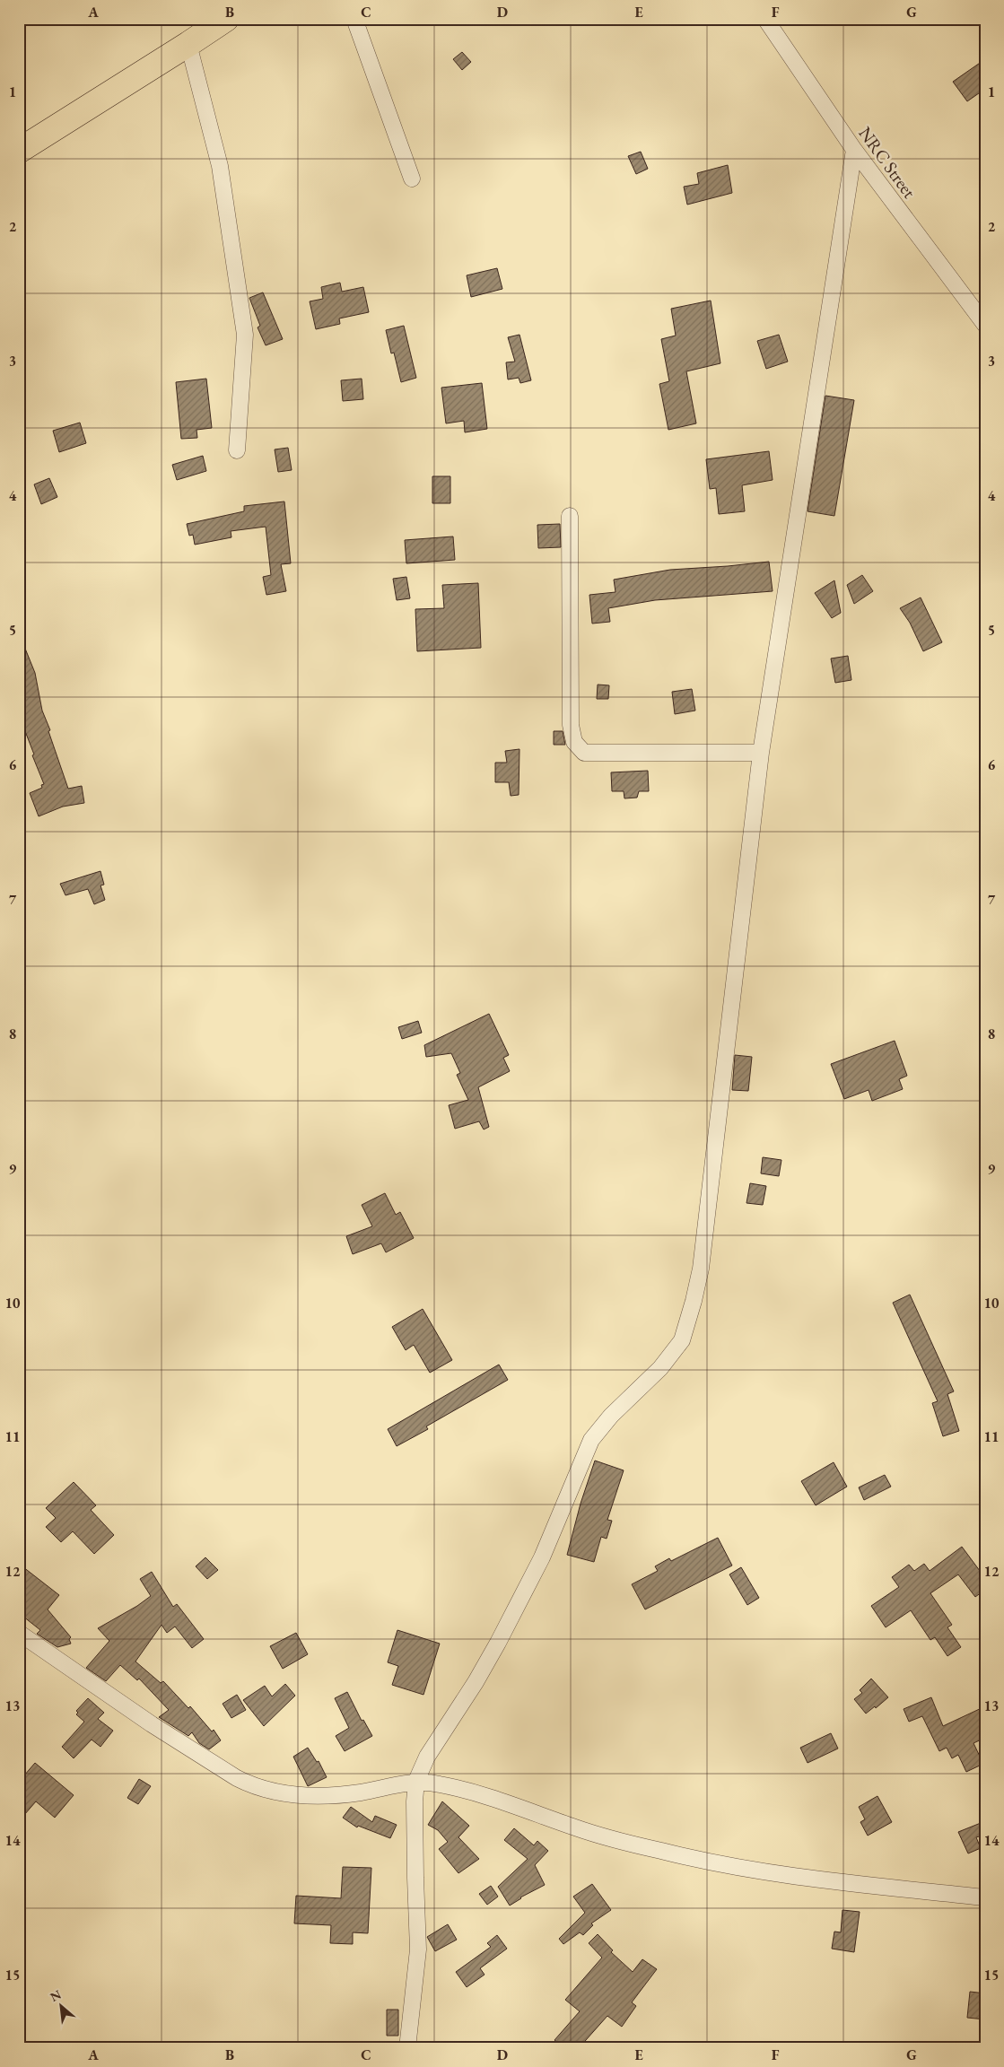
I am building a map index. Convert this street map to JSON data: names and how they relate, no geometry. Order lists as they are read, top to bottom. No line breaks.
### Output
{"streets":{"street":["NRC Street"]},"north":"top left","grid":{"columns":["A","B","C","D","E","F","G"],"rows":["1","2","3","4","5","6","7","8","9","10","11","12","13","14","15"]}}
